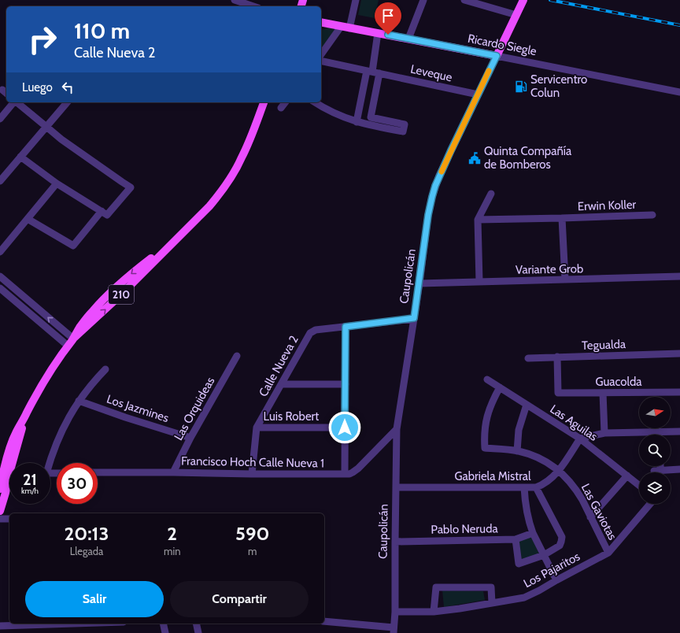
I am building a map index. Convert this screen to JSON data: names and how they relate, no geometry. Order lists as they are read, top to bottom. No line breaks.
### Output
{"streets":{"main road":["Ricardo Siegle","Caupolicán","210"],"street":["Leveque","Erwin Koller","Variante Grob","Tegualda","Calle Nueva 2","Guacolda","Los Jazmines","Las Orquideas","Luis Robert","Las Aguilas","Francisco Hoch Calle Nueva 1","Gabriela Mistral","Las Gaviotas","Pablo Neruda","Los Pajaritos"]},"crossings":[["Ricardo Siegle","Caupolicán"],["Leveque","Caupolicán"],["Erwin Koller","Variante Grob"],["Variante Grob","Caupolicán"],["Caupolicán","Calle Nueva 2"],["Caupolicán","Francisco Hoch Calle Nueva 1"],["Caupolicán","Gabriela Mistral"],["Caupolicán","Pablo Neruda"],["Caupolicán","Los Pajaritos"],["Tegualda","Guacolda"],["Calle Nueva 2","Luis Robert"],["Calle Nueva 2","Francisco Hoch Calle Nueva 1"],["Los Jazmines","Las Orquideas"],["Las Orquideas","Francisco Hoch Calle Nueva 1"],["Las Aguilas","Gabriela Mistral"],["Las Aguilas","Las Gaviotas"],["Gabriela Mistral","Las Gaviotas"],["Las Gaviotas","Los Pajaritos"]],"places":{"fuel station":["Servicentro Colun"],"public building":["Quinta Compañía de Bomberos"]},"north":"right","page":{"turn":["110 m","Calle Nueva 2"],"then":"Luego","speed":"21 km/h","limit":"30","eta":["20:13","Llegada","2","min","590","m"],"buttons":["Salir","Compartir"]}}
